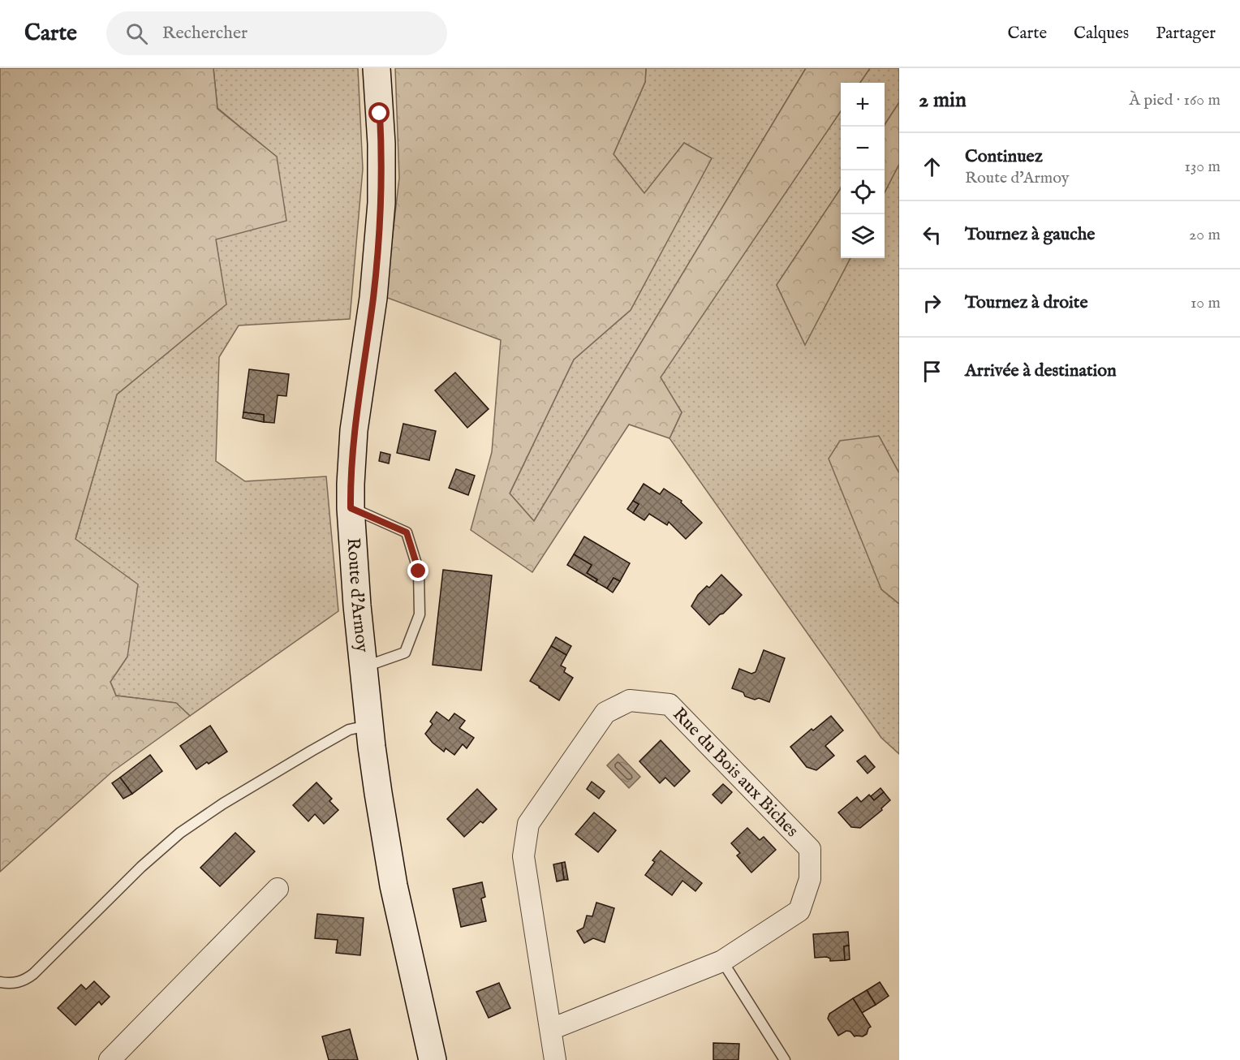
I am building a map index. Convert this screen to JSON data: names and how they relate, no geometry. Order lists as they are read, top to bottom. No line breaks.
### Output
{"streets":{"main road":["Route d'Armoy"],"street":["Rue du Bois aux Biches"]},"page":{"header":"Carte","search":"Rechercher","nav":["Carte","Calques","Partager"],"heading":["2 min","À pied · 160 m"],"map_buttons":["+","−"],"list":[["Continuez","Route d'Armoy","130 m"],["Tournez à gauche","20 m"],["Tournez à droite","10 m"],"Arrivée à destination"]}}
